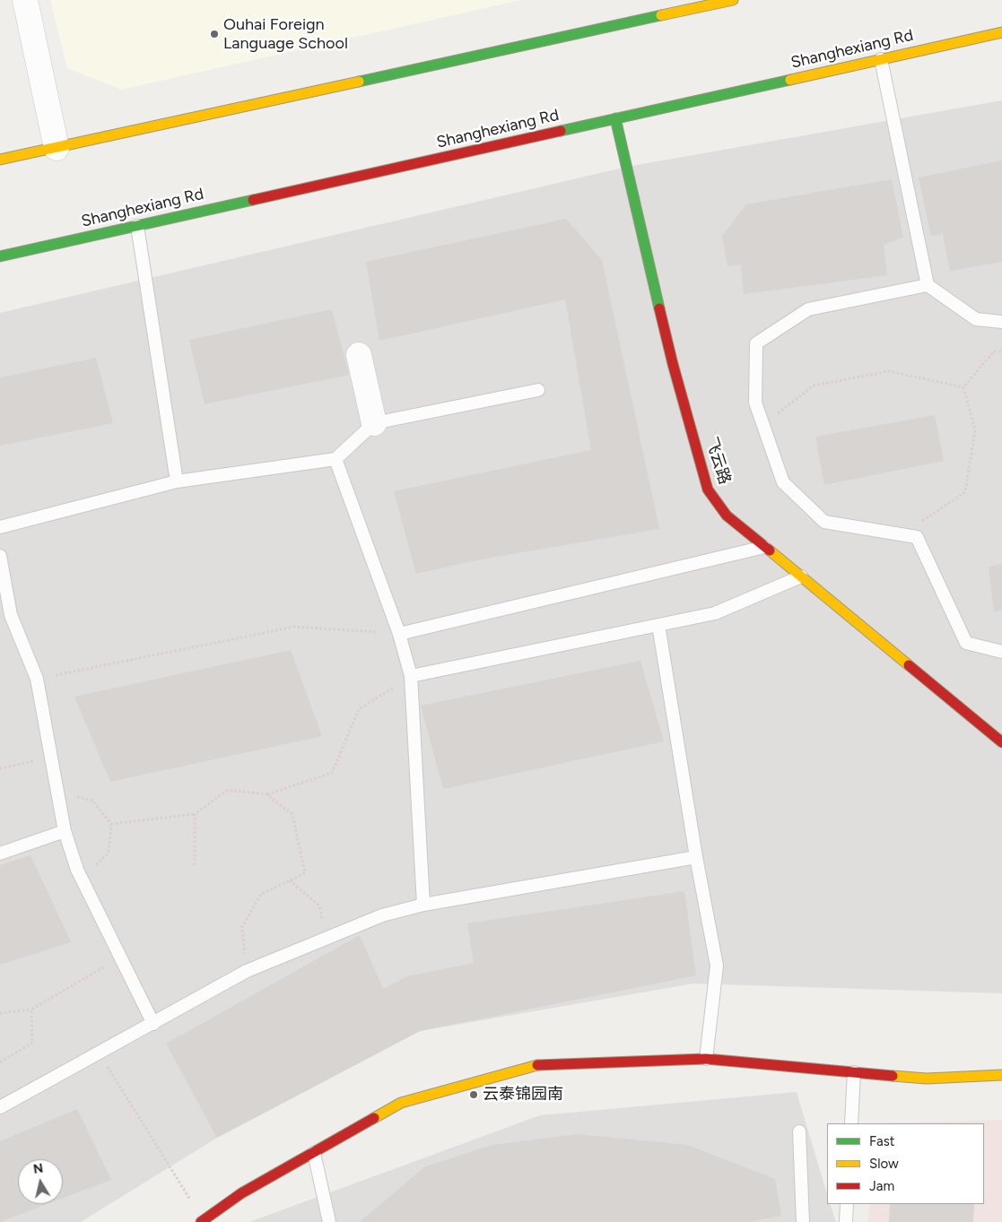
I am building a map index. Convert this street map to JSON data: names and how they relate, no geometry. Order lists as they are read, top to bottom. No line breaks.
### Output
{"streets":{"main road":["Shanghexiang Rd","飞云路"]},"crossings":[["Shanghexiang Rd","飞云路"]],"places":["Ouhai Foreign Language School","云泰锦园南"],"legend":["Fast","Slow","Jam"],"north":"top"}
